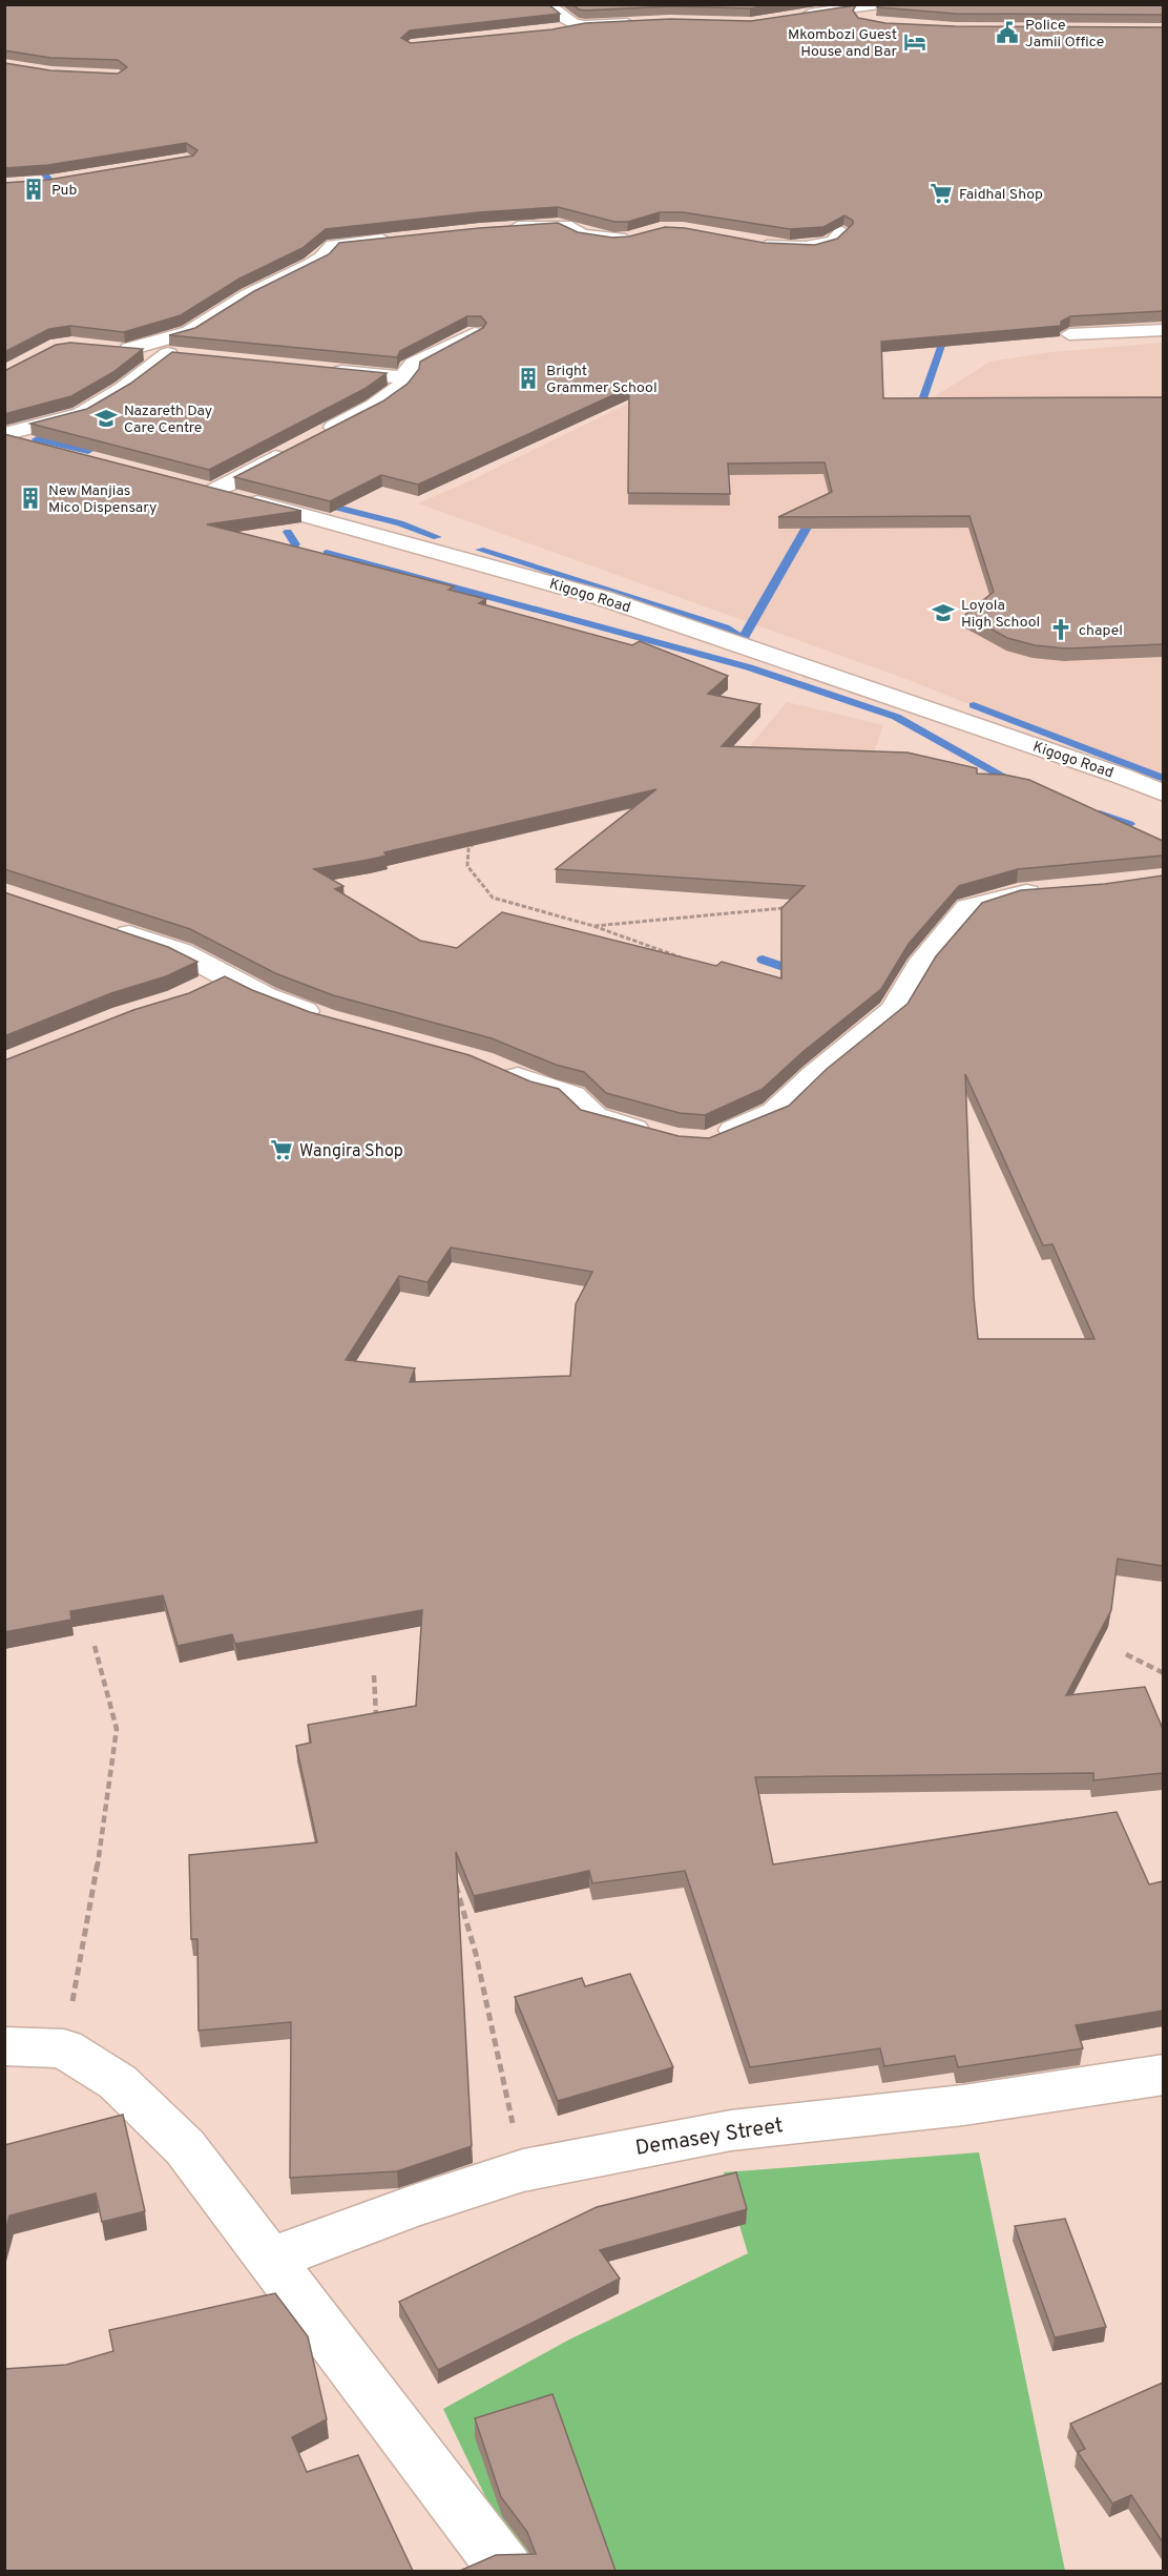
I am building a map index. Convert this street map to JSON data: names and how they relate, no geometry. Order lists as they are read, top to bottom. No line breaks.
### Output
{"streets":{"street":["Kigogo Road","Demasey Street"]},"places":{"public building":["Police Jamii Office"],"hotel":["Mkombozi Guest House and Bar"],"building":["Pub","Bright Grammer School","New Manjias Mico Dispensary"],"supermarket":["Faidhal Shop","Wangira Shop"],"school or university":["Nazareth Day Care Centre","Loyola High School"],"church":["chapel"]}}
